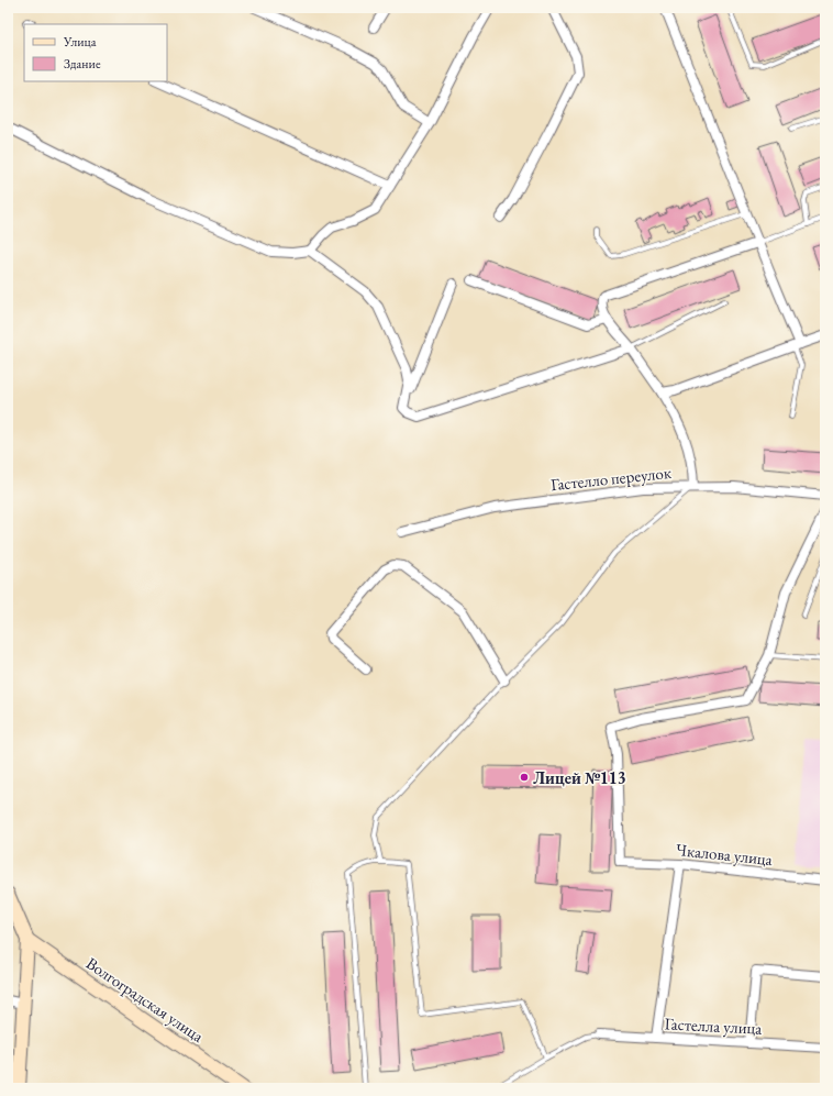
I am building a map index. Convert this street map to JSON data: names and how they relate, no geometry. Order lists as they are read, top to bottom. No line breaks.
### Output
{"streets":{"street":["Гастелло переулок","Чкалова улица","Волгоградская улица","Гастелла улица"]},"places":["Лицей №113"],"legend":["Улица","Здание"]}
